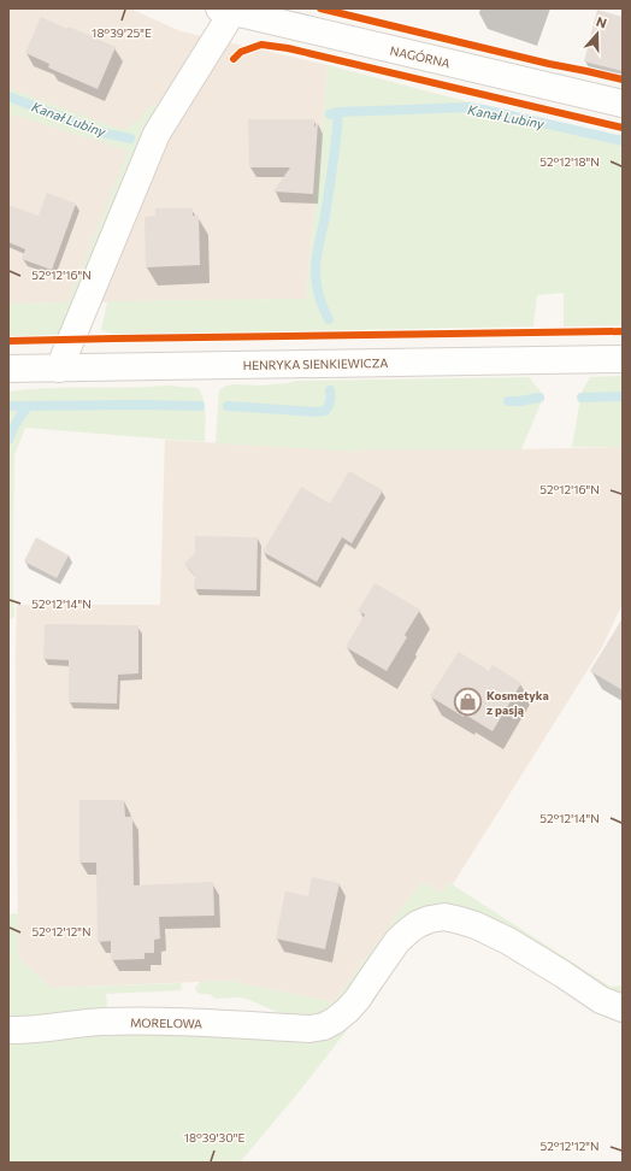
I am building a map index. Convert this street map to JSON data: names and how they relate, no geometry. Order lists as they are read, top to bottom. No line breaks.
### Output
{"streets":{"street":["NAGÓRNA","HENRYKA SIENKIEWICZA","MORELOWA"]},"water":["Kanał Lubiny"],"places":{"shop":["Kosmetyka z pasją"]},"north":"top","coordinates":["18°39'25\"E","52°12'18\"N","52°12'16\"N","52°12'14\"N","52°12'12\"N","18°39'30\"E"]}
